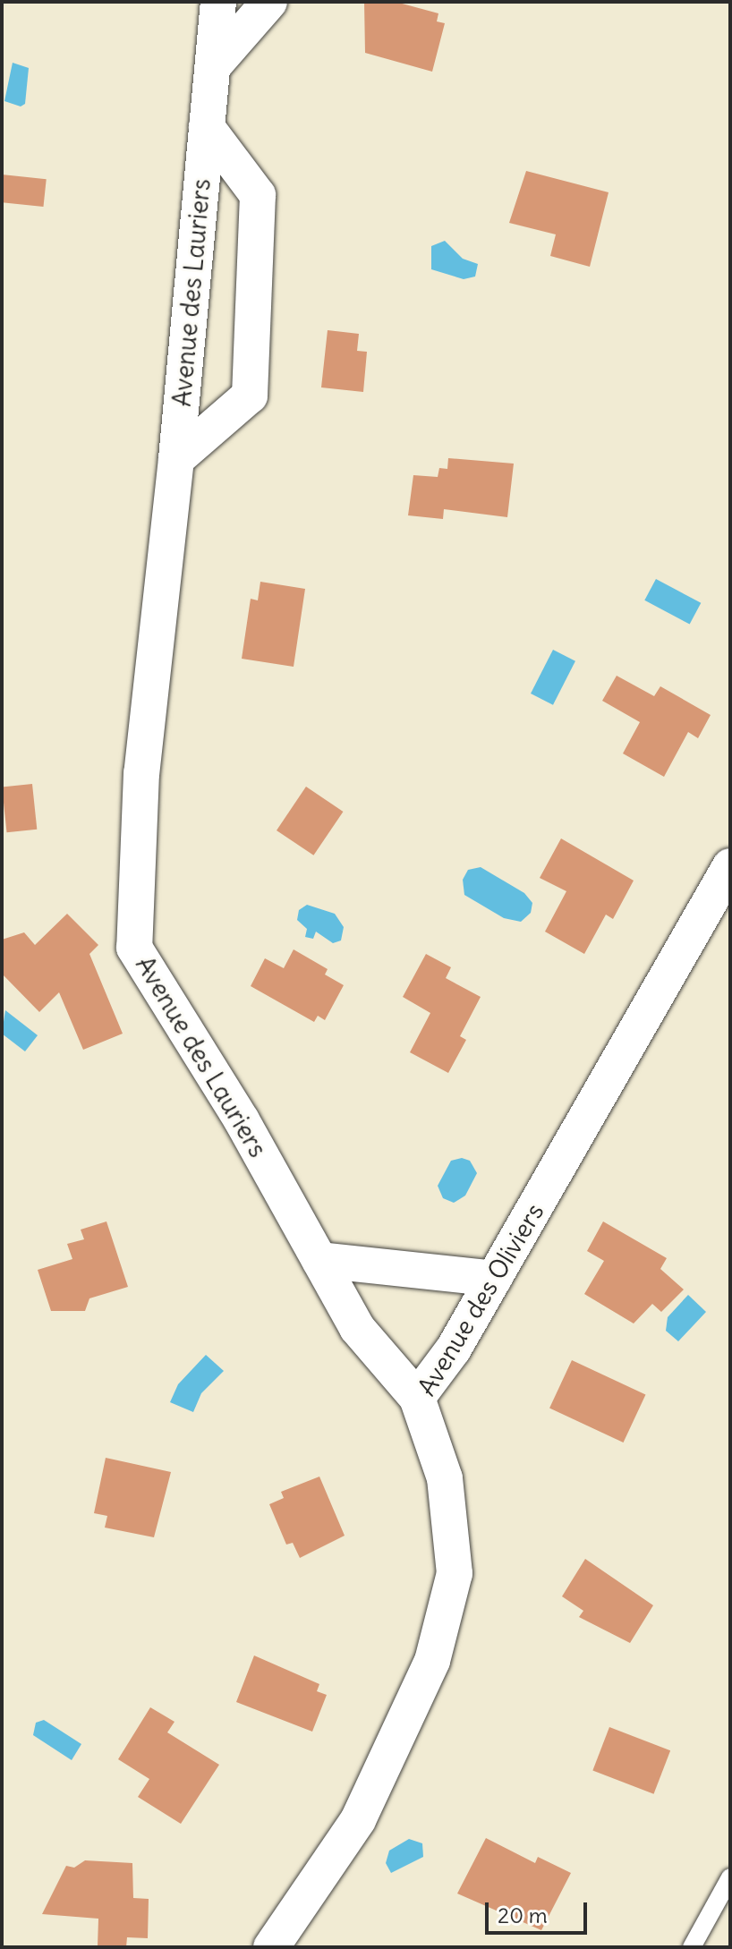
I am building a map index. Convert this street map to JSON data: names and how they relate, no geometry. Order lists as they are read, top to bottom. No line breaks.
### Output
{"streets":{"street":["Avenue des Lauriers","Avenue des Oliviers"]},"crossings":[["Avenue des Lauriers","Avenue des Oliviers"]],"scale_bar":"20 m"}
